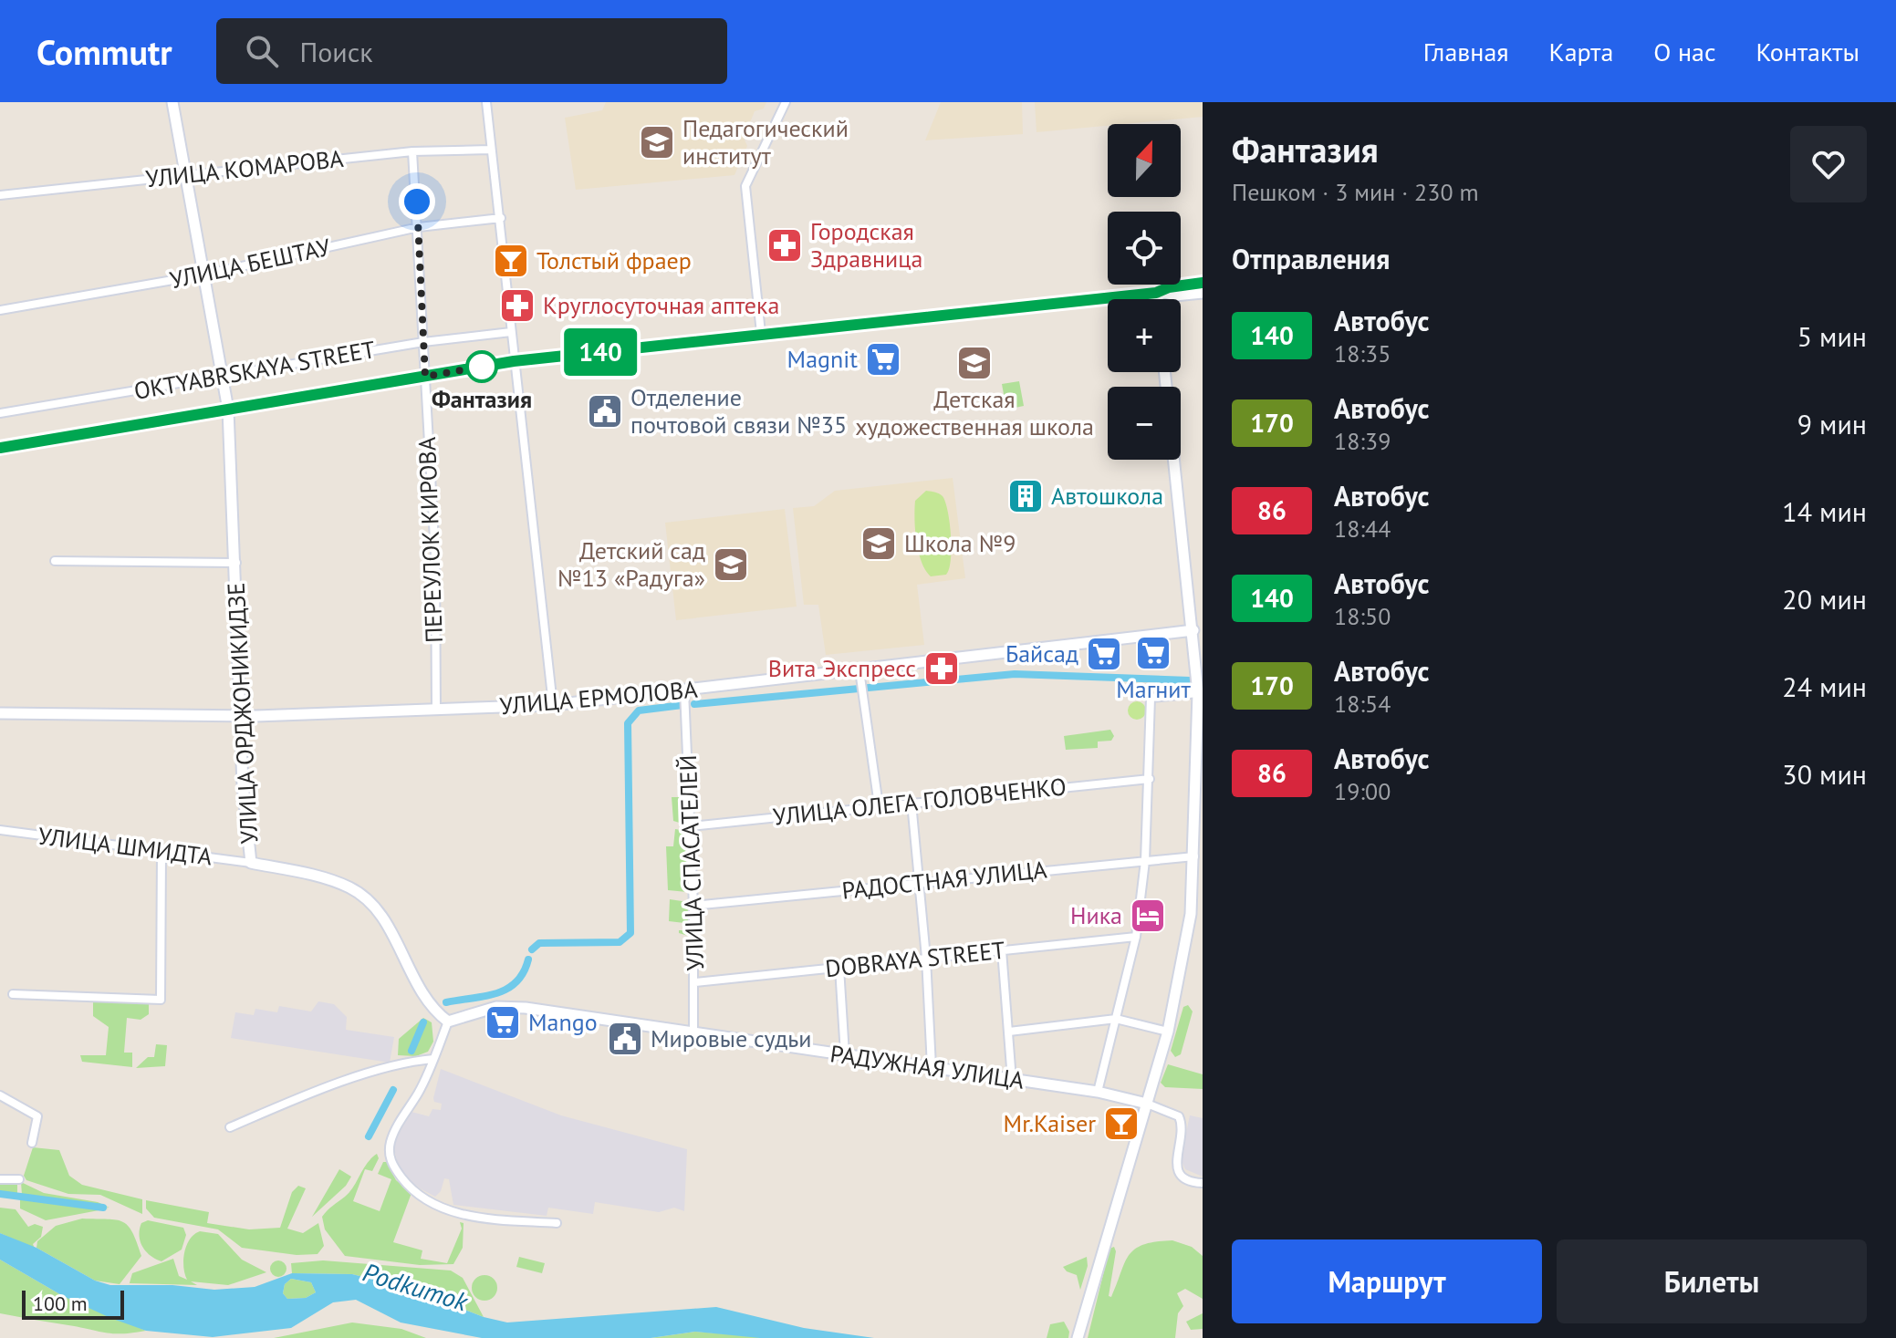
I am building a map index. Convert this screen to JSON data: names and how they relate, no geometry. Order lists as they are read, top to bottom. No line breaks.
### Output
{"streets":{"street":["УЛИЦА КОМАРОВА","УЛИЦА БЕШТАУ","OKTYABRSKAYA STREET","ПЕРЕУЛОК КИРОВА","УЛИЦА ЕРМОЛОВА","УЛИЦА ОРДЖОНИКИДЗЕ","УЛИЦА ОЛЕГА ГОЛОВЧЕНКО","УЛИЦА ШМИДТА","УЛИЦА СПАСАТЕЛЕЙ","РАДОСТНАЯ УЛИЦА","DOBRAYA STREET","РАДУЖНАЯ УЛИЦА"]},"crossings":[["УЛИЦА КОМАРОВА","ПЕРЕУЛОК КИРОВА"],["УЛИЦА КОМАРОВА","УЛИЦА ОРДЖОНИКИДЗЕ"],["УЛИЦА БЕШТАУ","ПЕРЕУЛОК КИРОВА"],["УЛИЦА БЕШТАУ","УЛИЦА ОРДЖОНИКИДЗЕ"],["OKTYABRSKAYA STREET","ПЕРЕУЛОК КИРОВА"],["OKTYABRSKAYA STREET","УЛИЦА ОРДЖОНИКИДЗЕ"],["ПЕРЕУЛОК КИРОВА","УЛИЦА ЕРМОЛОВА"],["УЛИЦА ЕРМОЛОВА","УЛИЦА ОРДЖОНИКИДЗЕ"],["УЛИЦА ЕРМОЛОВА","УЛИЦА СПАСАТЕЛЕЙ"],["УЛИЦА ОРДЖОНИКИДЗЕ","УЛИЦА ШМИДТА"],["УЛИЦА ОЛЕГА ГОЛОВЧЕНКО","УЛИЦА СПАСАТЕЛЕЙ"],["УЛИЦА ШМИДТА","РАДУЖНАЯ УЛИЦА"],["УЛИЦА СПАСАТЕЛЕЙ","РАДОСТНАЯ УЛИЦА"],["УЛИЦА СПАСАТЕЛЕЙ","DOBRAYA STREET"],["УЛИЦА СПАСАТЕЛЕЙ","РАДУЖНАЯ УЛИЦА"]],"water":["Podkumok"],"places":{"school or university":["Педагогический институт","Детская художественная школа","Школа №9","Детский сад №13 «Радуга»"],"pharmacy":["Городская Здравница","Круглосуточная аптека","Вита Экспресс"],"bar":["Толстый фраер","Mr.Kaiser"],"supermarket":["Magnit","Магнит","Байсад","Mango"],"other":["Фантазия"],"public building":["Отделение почтовой связи №35","Мировые судьи"],"building":["Автошкола"],"hotel":["Ника"]},"lines":["bus line 140"],"scale_bar":"100 m","north":"top","page":{"header":"Commutr","search":"Поиск","nav":["Главная","Карта","О нас","Контакты"],"on_map":"140","heading":[["Фантазия","Пешком · 3 мин · 230 m"],"Отправления"],"map_buttons":["+","−"],"list":[{"mark":"140","name":"Автобус","note":"18:35","value":"5 мин"},{"mark":"170","name":"Автобус","note":"18:39","value":"9 мин"},{"mark":"86","name":"Автобус","note":"18:44","value":"14 мин"},{"mark":"140","name":"Автобус","note":"18:50","value":"20 мин"},{"mark":"170","name":"Автобус","note":"18:54","value":"24 мин"},{"mark":"86","name":"Автобус","note":"19:00","value":"30 мин"}],"buttons":["Маршрут","Билеты"],"scale":"100 m"}}
